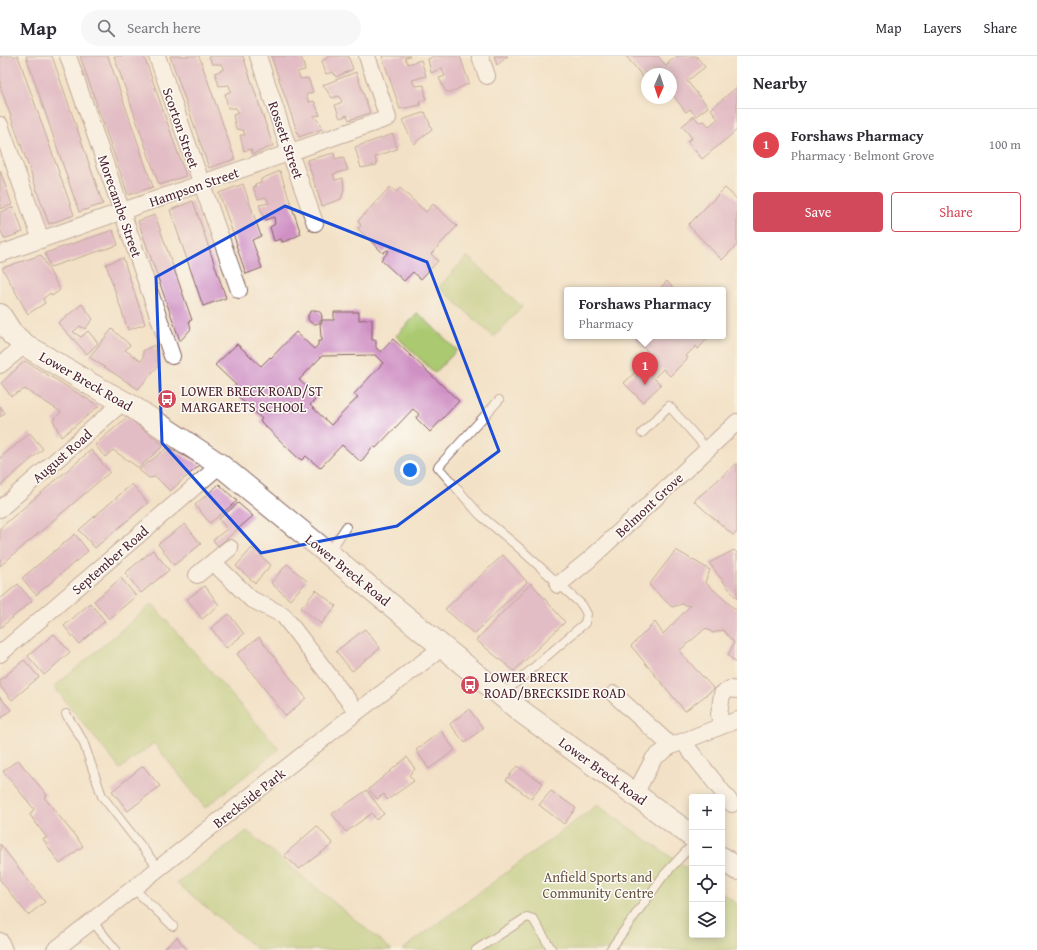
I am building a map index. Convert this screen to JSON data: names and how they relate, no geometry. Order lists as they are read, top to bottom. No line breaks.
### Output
{"streets":{"street":["Scorton Street","Rossett Street","Hampson Street","Morecambe Street","Lower Breck Road","August Road","Belmont Grove","September Road","Breckside Park"]},"crossings":[["Scorton Street","Hampson Street"],["Rossett Street","Hampson Street"],["Hampson Street","Morecambe Street"],["Lower Breck Road","August Road"],["Lower Breck Road","September Road"],["Lower Breck Road","Breckside Park"]],"parks":["Anfield Sports and Community Centre"],"places":{"bus stop":["LOWER BRECK ROAD/ST MARGARETS SCHOOL","LOWER BRECK ROAD/BRECKSIDE ROAD"]},"north":"bottom","page":{"header":"Map","search":"Search here","nav":["Map","Layers","Share"],"heading":"Nearby","list":[{"mark":"1","name":"Forshaws Pharmacy","note":"Pharmacy · Belmont Grove","value":"100 m"}],"buttons":["Save","Share"],"popup":["Forshaws Pharmacy","Pharmacy"],"pins":"1","map_buttons":["+","−"]}}
